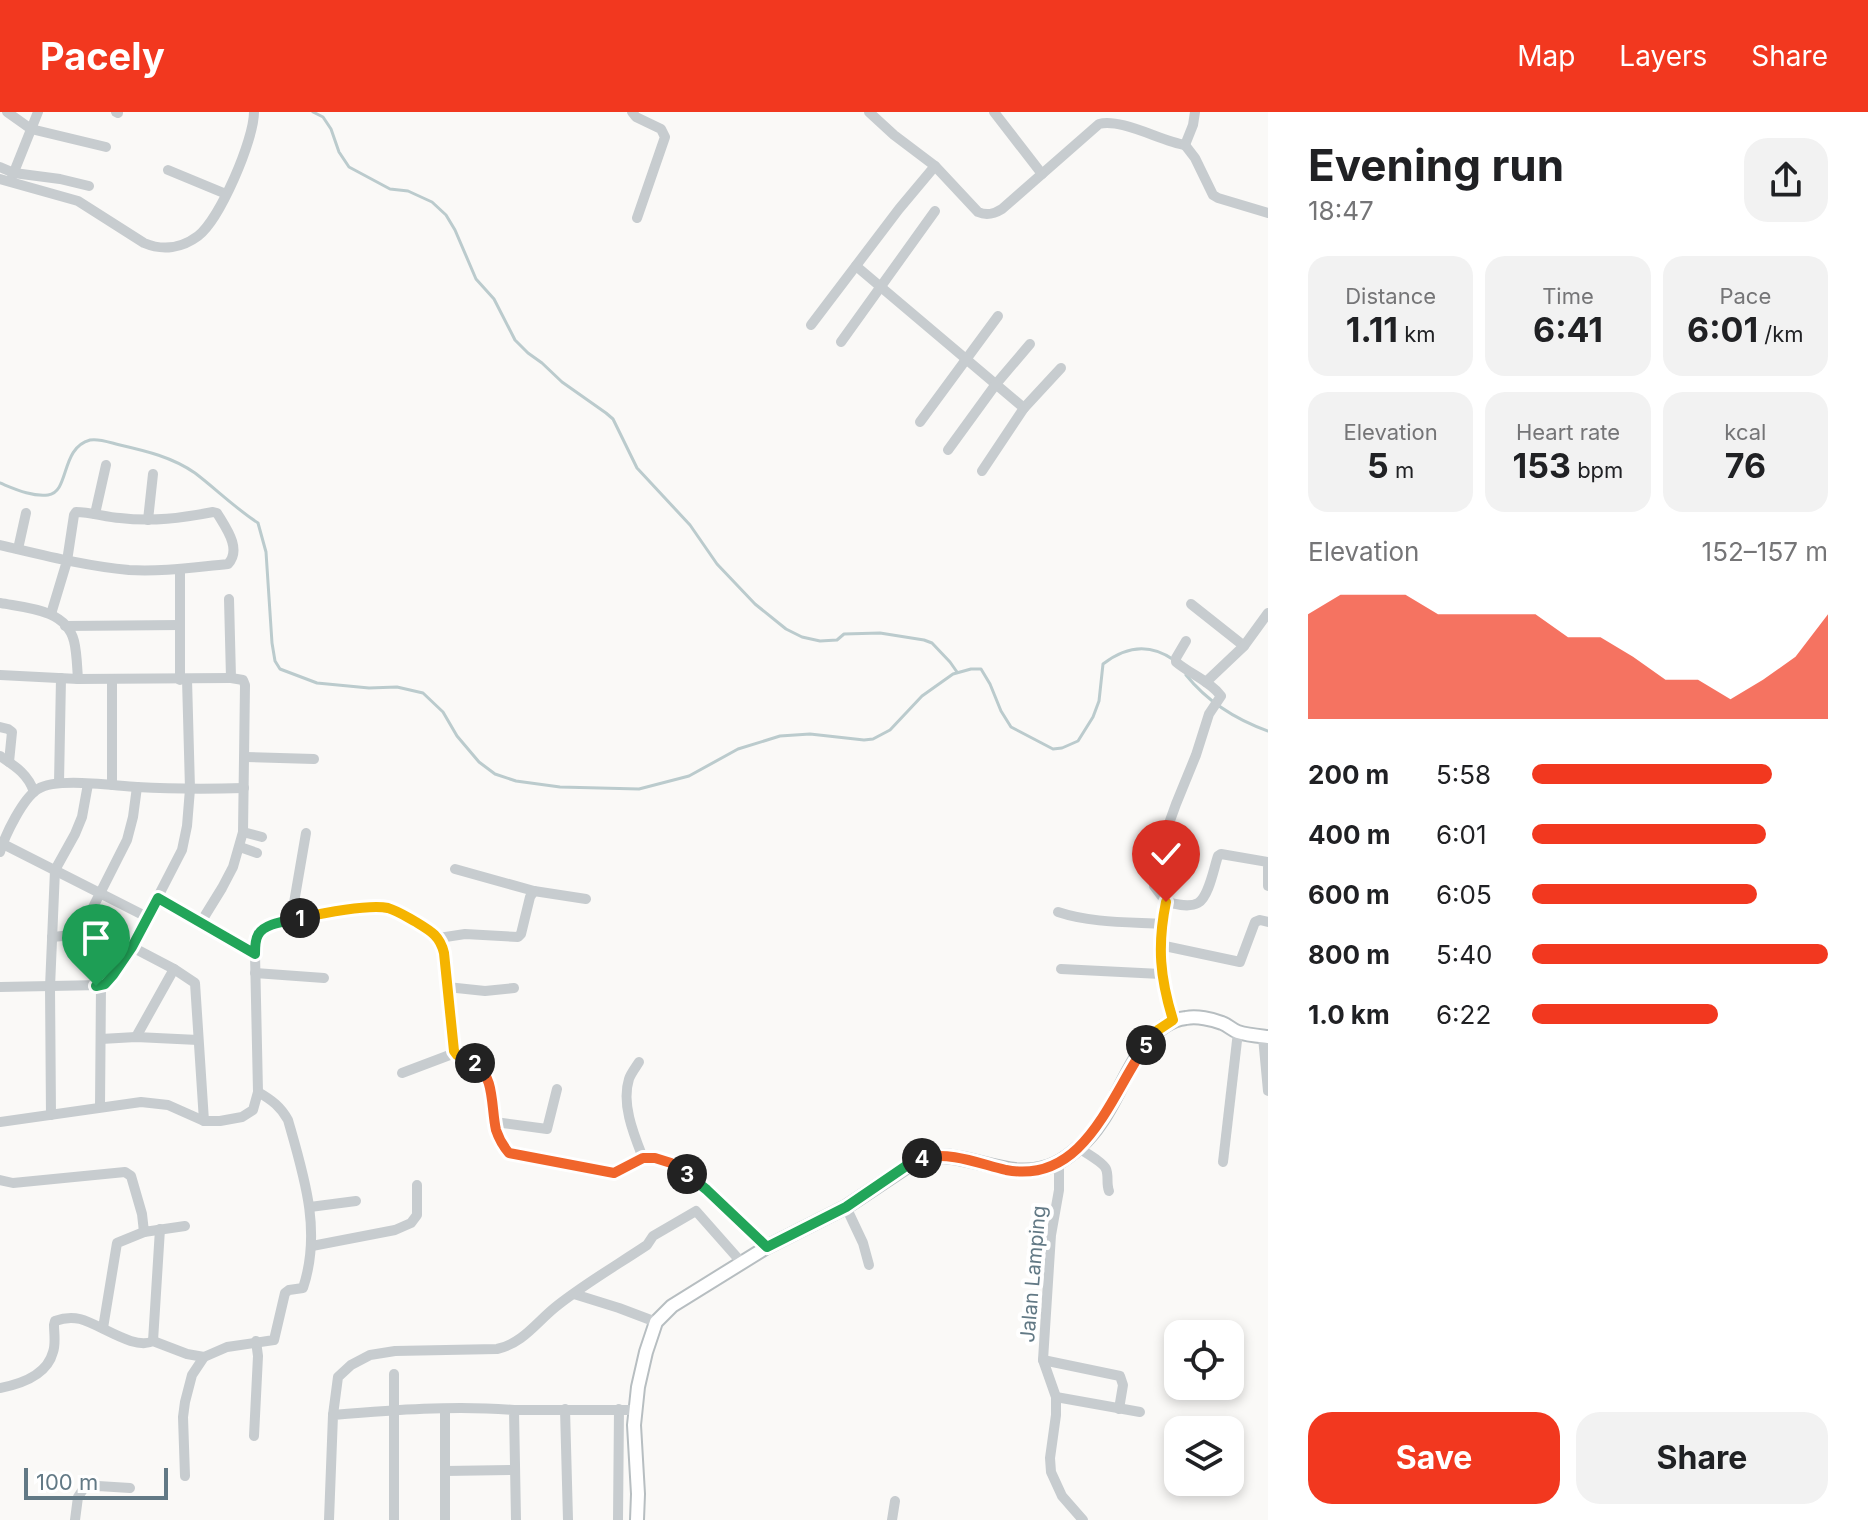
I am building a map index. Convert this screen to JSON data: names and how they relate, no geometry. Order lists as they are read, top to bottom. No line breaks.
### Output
{"streets":{"street":["Jalan Lamping"]},"scale_bar":"100 m","page":{"header":"Pacely","nav":["Map","Layers","Share"],"heading":["Evening run","18:47"],"stats":[["Distance","1.11 km"],["Time","6:41"],["Pace","6:01 /km"],["Elevation","5 m"],["Heart rate","153 bpm"],["kcal","76"]],"chart":["Elevation","152–157 m"],"list":[{"name":"200 m","note":"5:58"},{"name":"400 m","note":"6:01"},{"name":"600 m","note":"6:05"},{"name":"800 m","note":"5:40"},{"name":"1.0 km","note":"6:22"}],"pins":["1","5","2","4","3"],"buttons":["Save","Share"],"scale":"100 m"}}
